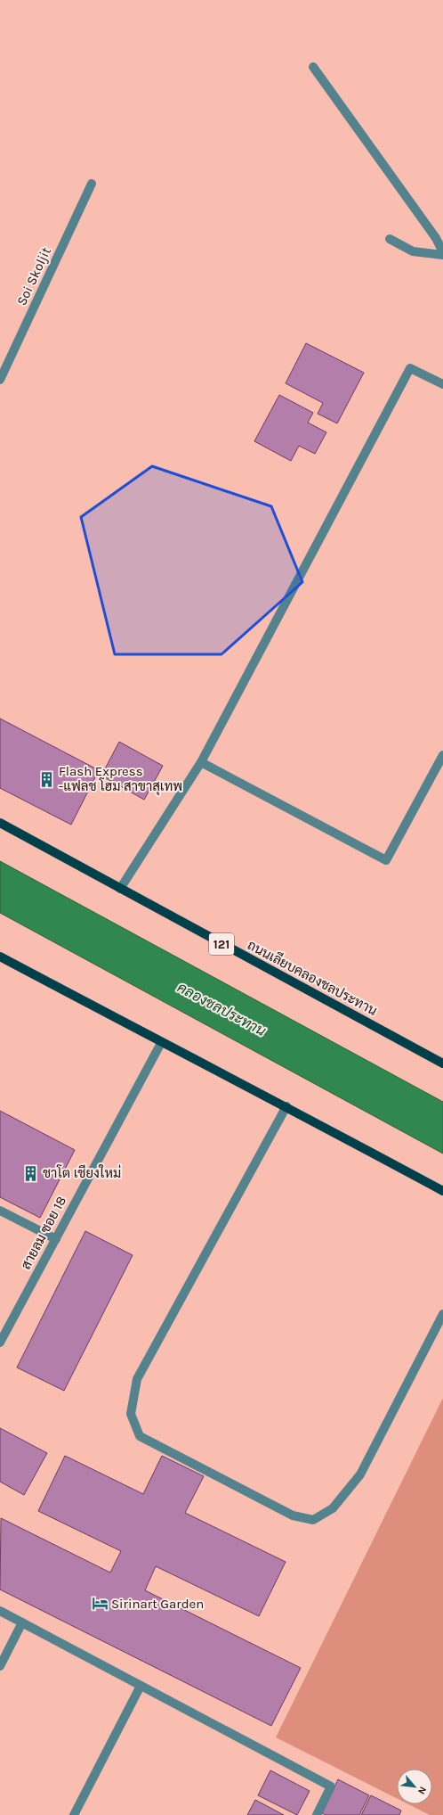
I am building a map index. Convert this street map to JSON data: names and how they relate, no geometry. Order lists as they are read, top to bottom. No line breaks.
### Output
{"streets":{"main road":["121","ถนนเลียบคลองชลประทาน"],"street":["Soi Skoljit","สายลม ซอย 18"]},"water":["คลองชลประทาน"],"places":{"building":["Flash Express -แฟลช โฮม สาขาสุเทพ","ชาโต เชียงใหม่"],"hotel":["Sirinart Garden"]},"north":"bottom right"}
